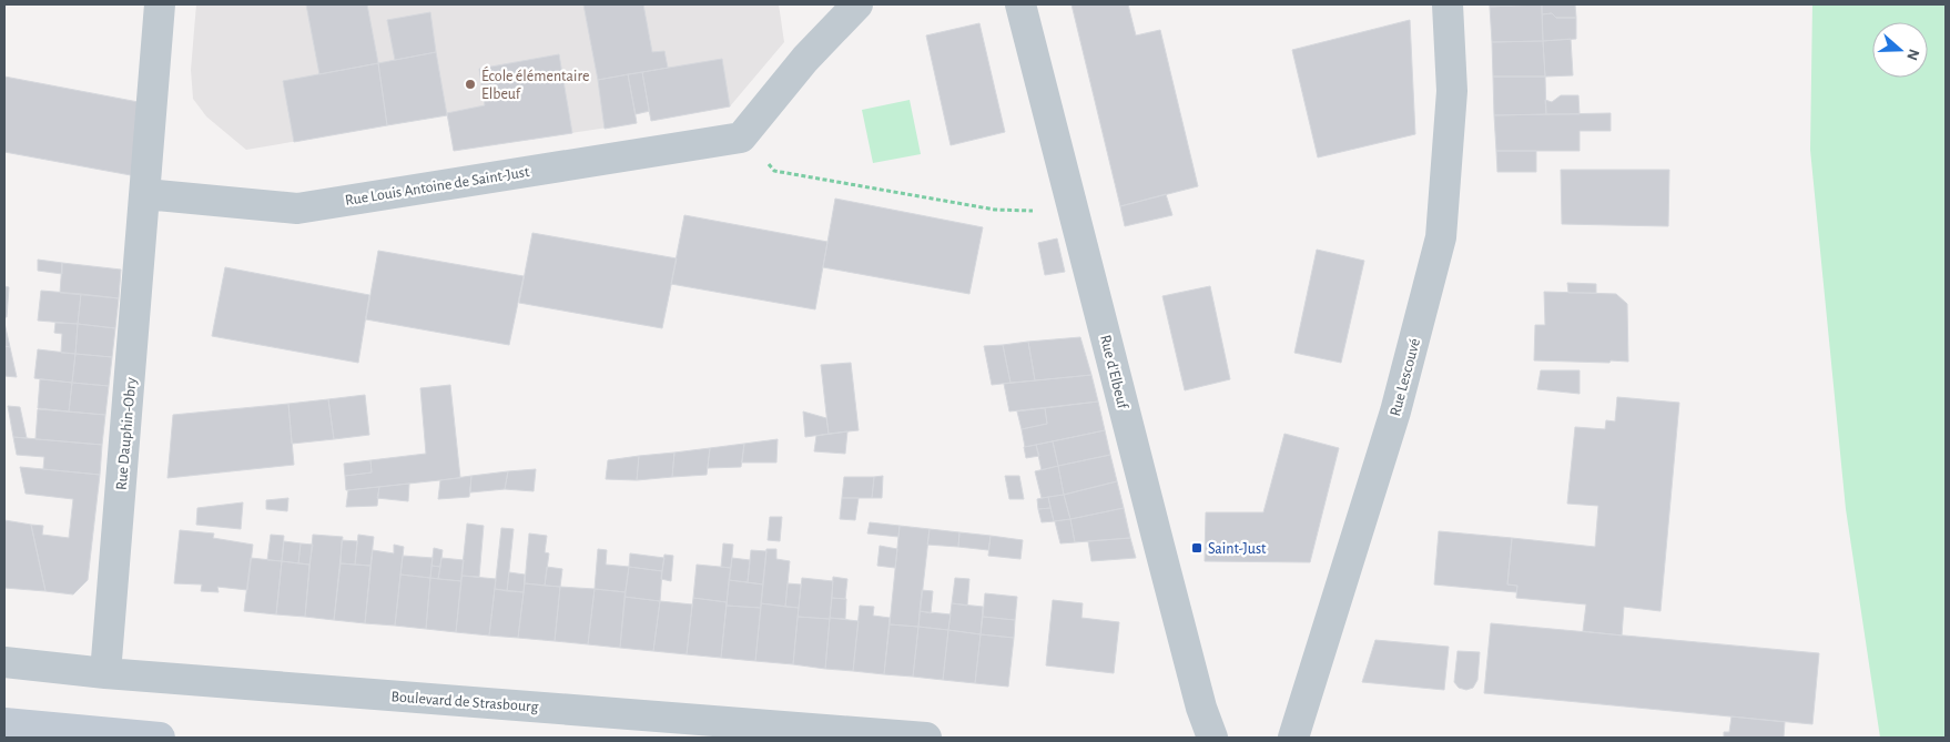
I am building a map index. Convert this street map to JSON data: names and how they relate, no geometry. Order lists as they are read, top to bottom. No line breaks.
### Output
{"streets":{"street":["Rue Louis Antoine de Saint-Just","Rue d'Elbeuf","Rue Lescouvé","Rue Dauphin-Obry","Boulevard de Strasbourg"]},"crossings":[["Rue Louis Antoine de Saint-Just","Rue Dauphin-Obry"],["Rue Dauphin-Obry","Boulevard de Strasbourg"]],"places":{"other":["École élémentaire Elbeuf"],"transit":["Saint-Just"]},"north":"right"}
